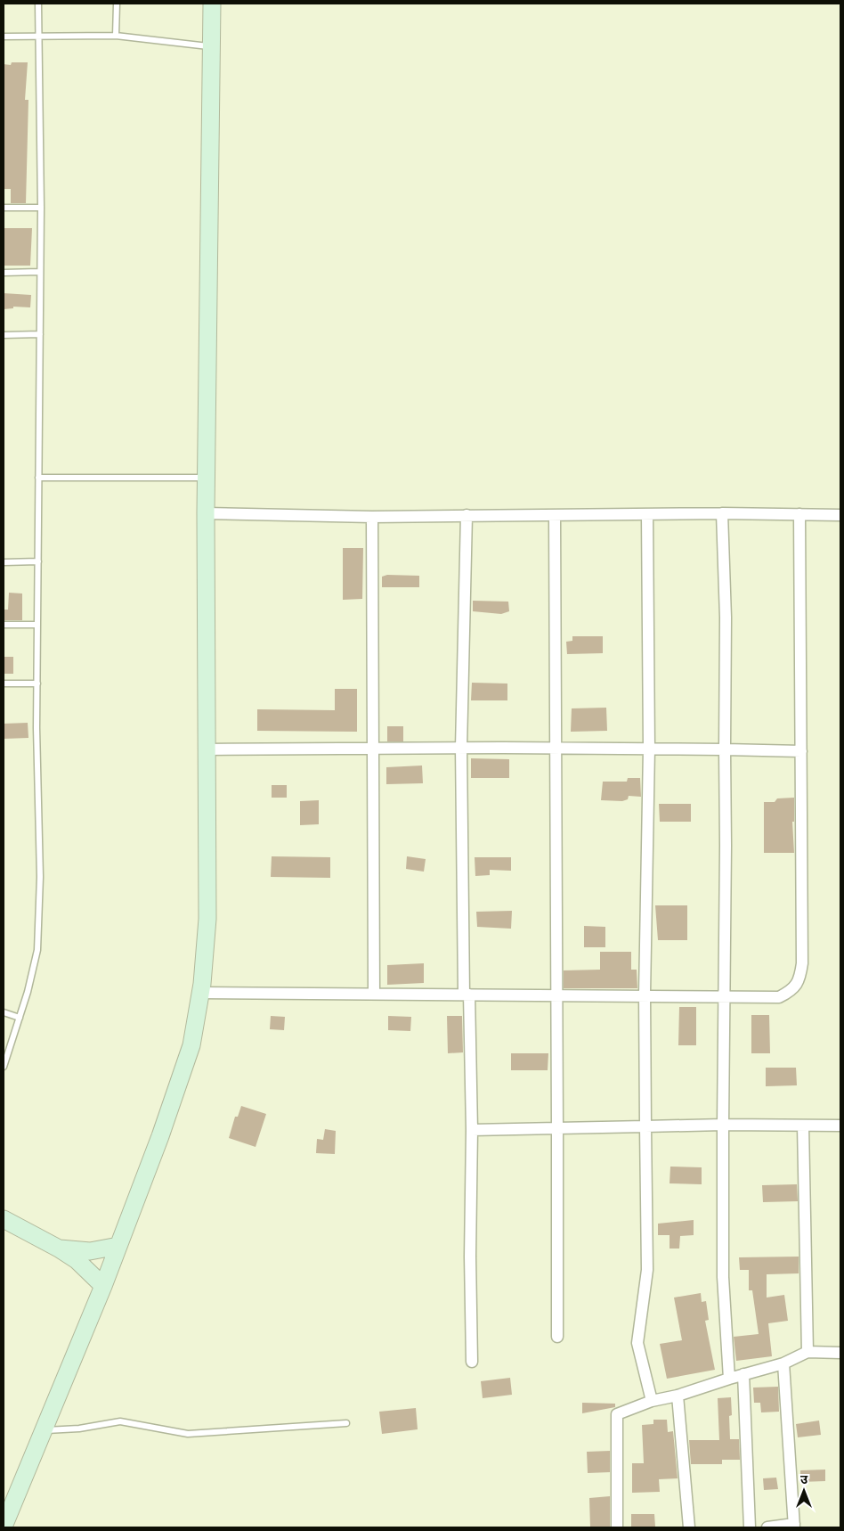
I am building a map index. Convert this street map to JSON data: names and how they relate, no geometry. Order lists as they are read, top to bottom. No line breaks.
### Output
{"north":"top"}
